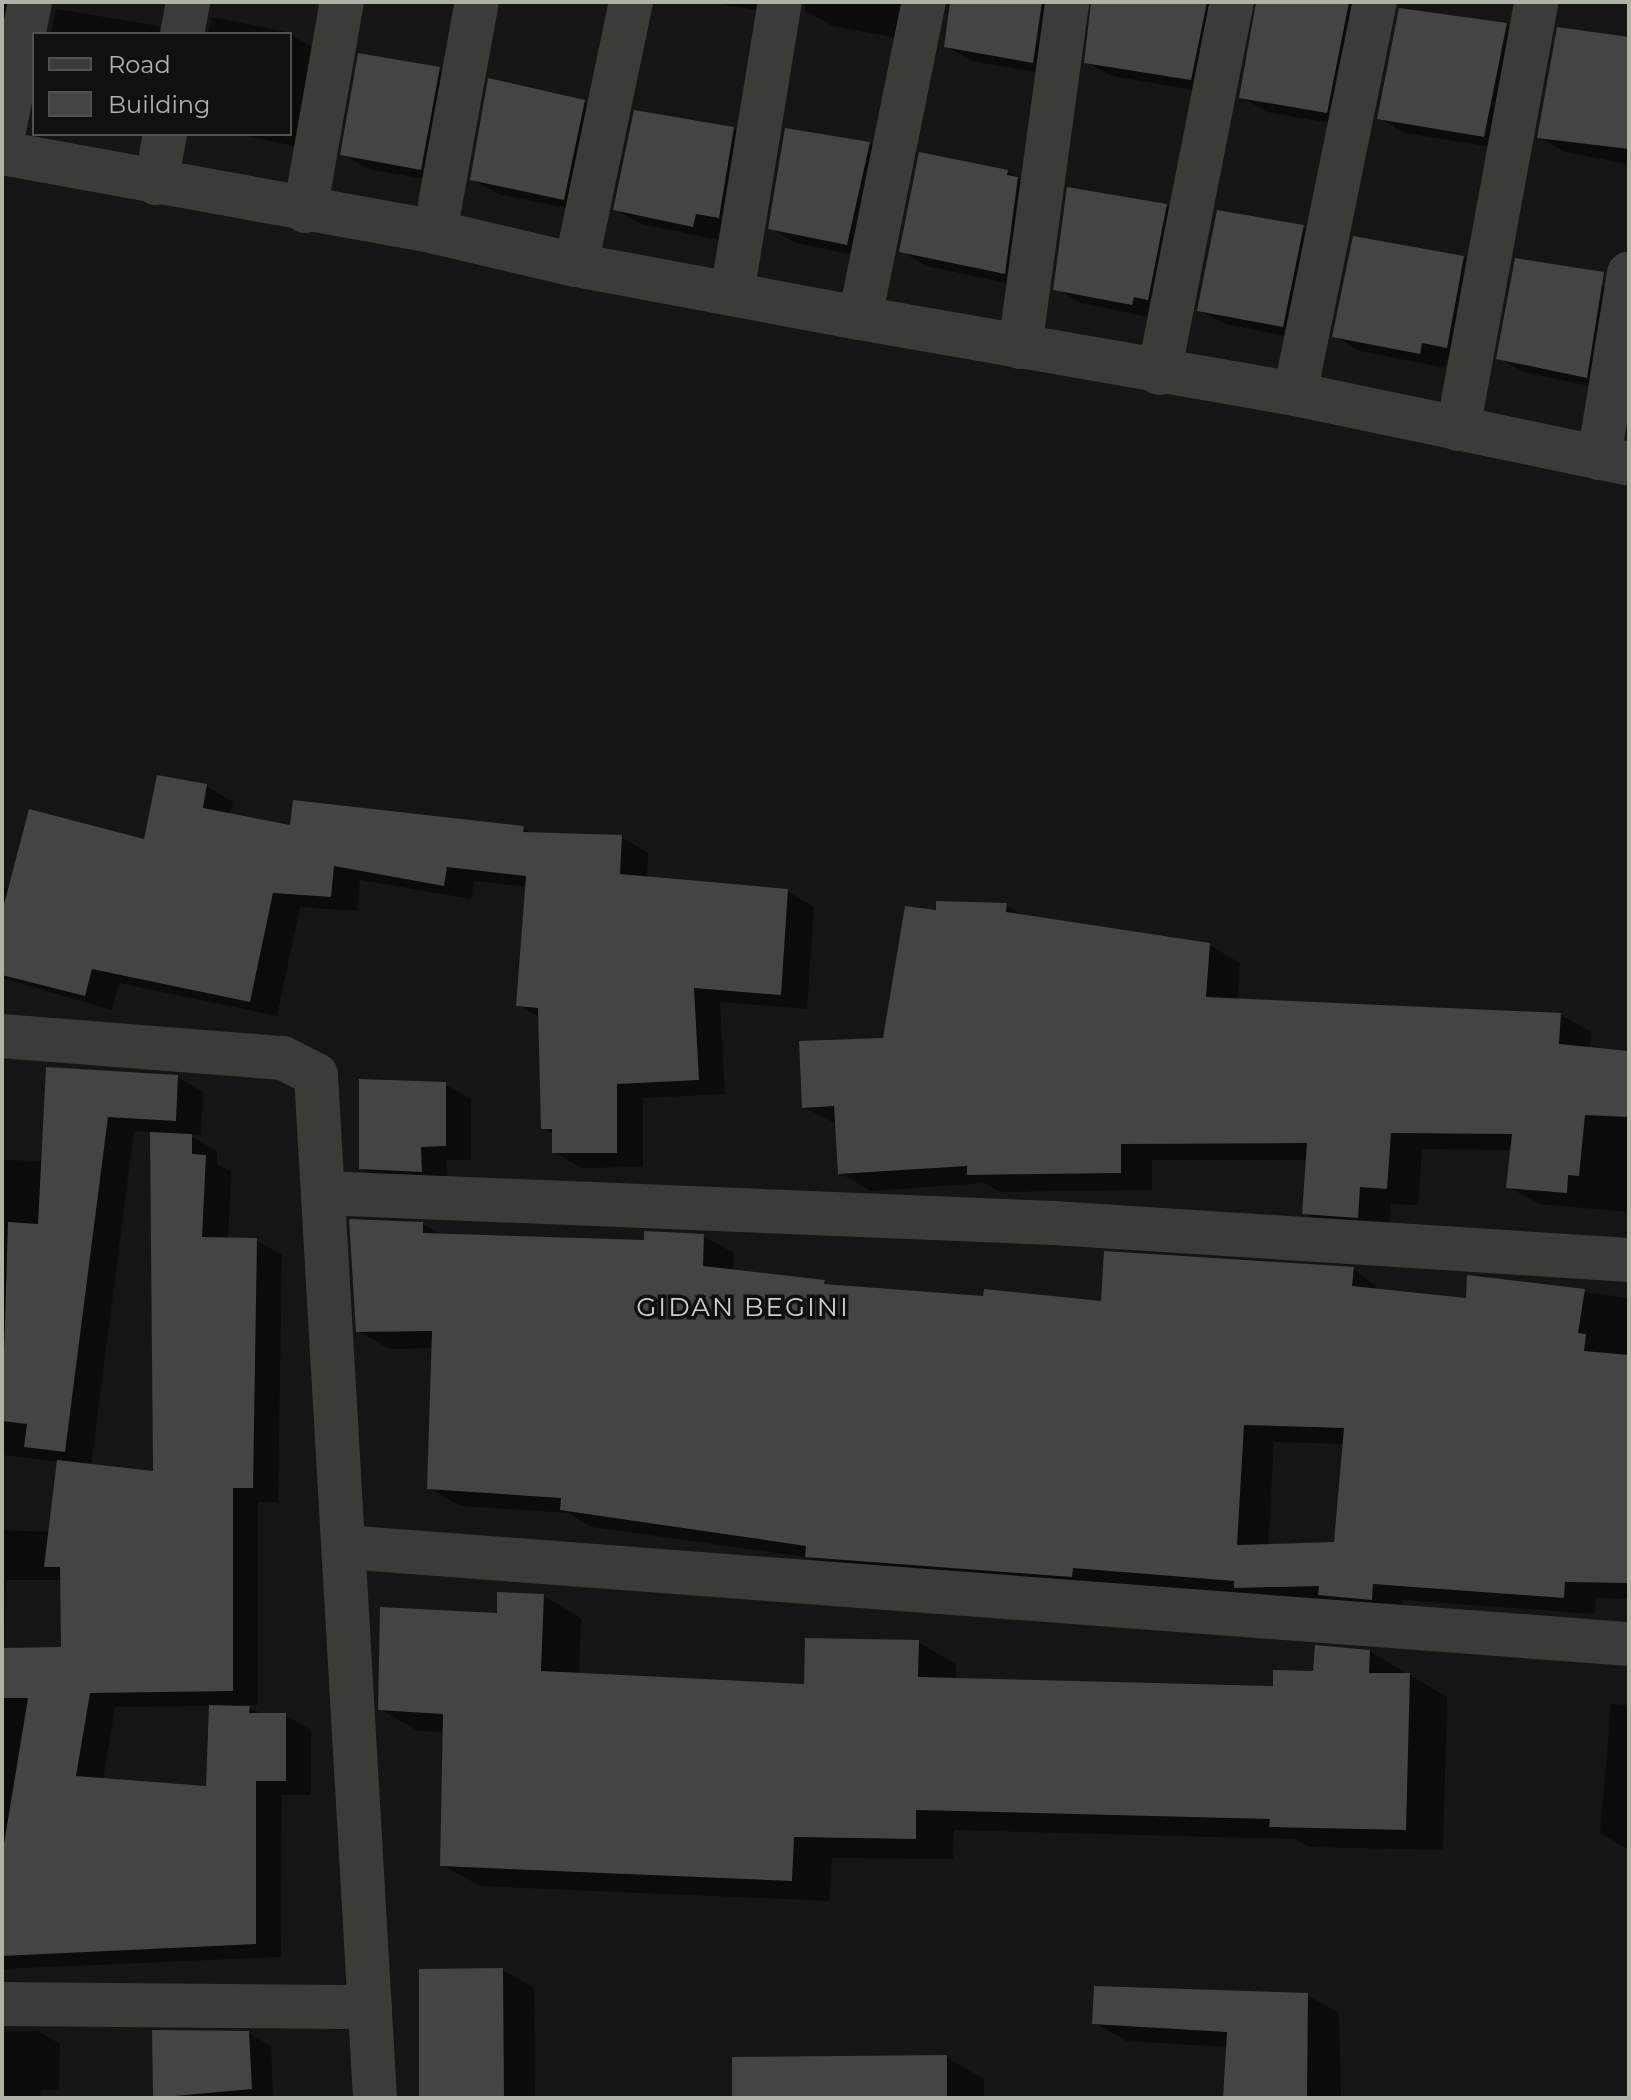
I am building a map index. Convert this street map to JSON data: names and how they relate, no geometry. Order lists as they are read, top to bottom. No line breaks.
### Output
{"districts":["GIDAN BEGINI"],"legend":["Road","Building"]}
